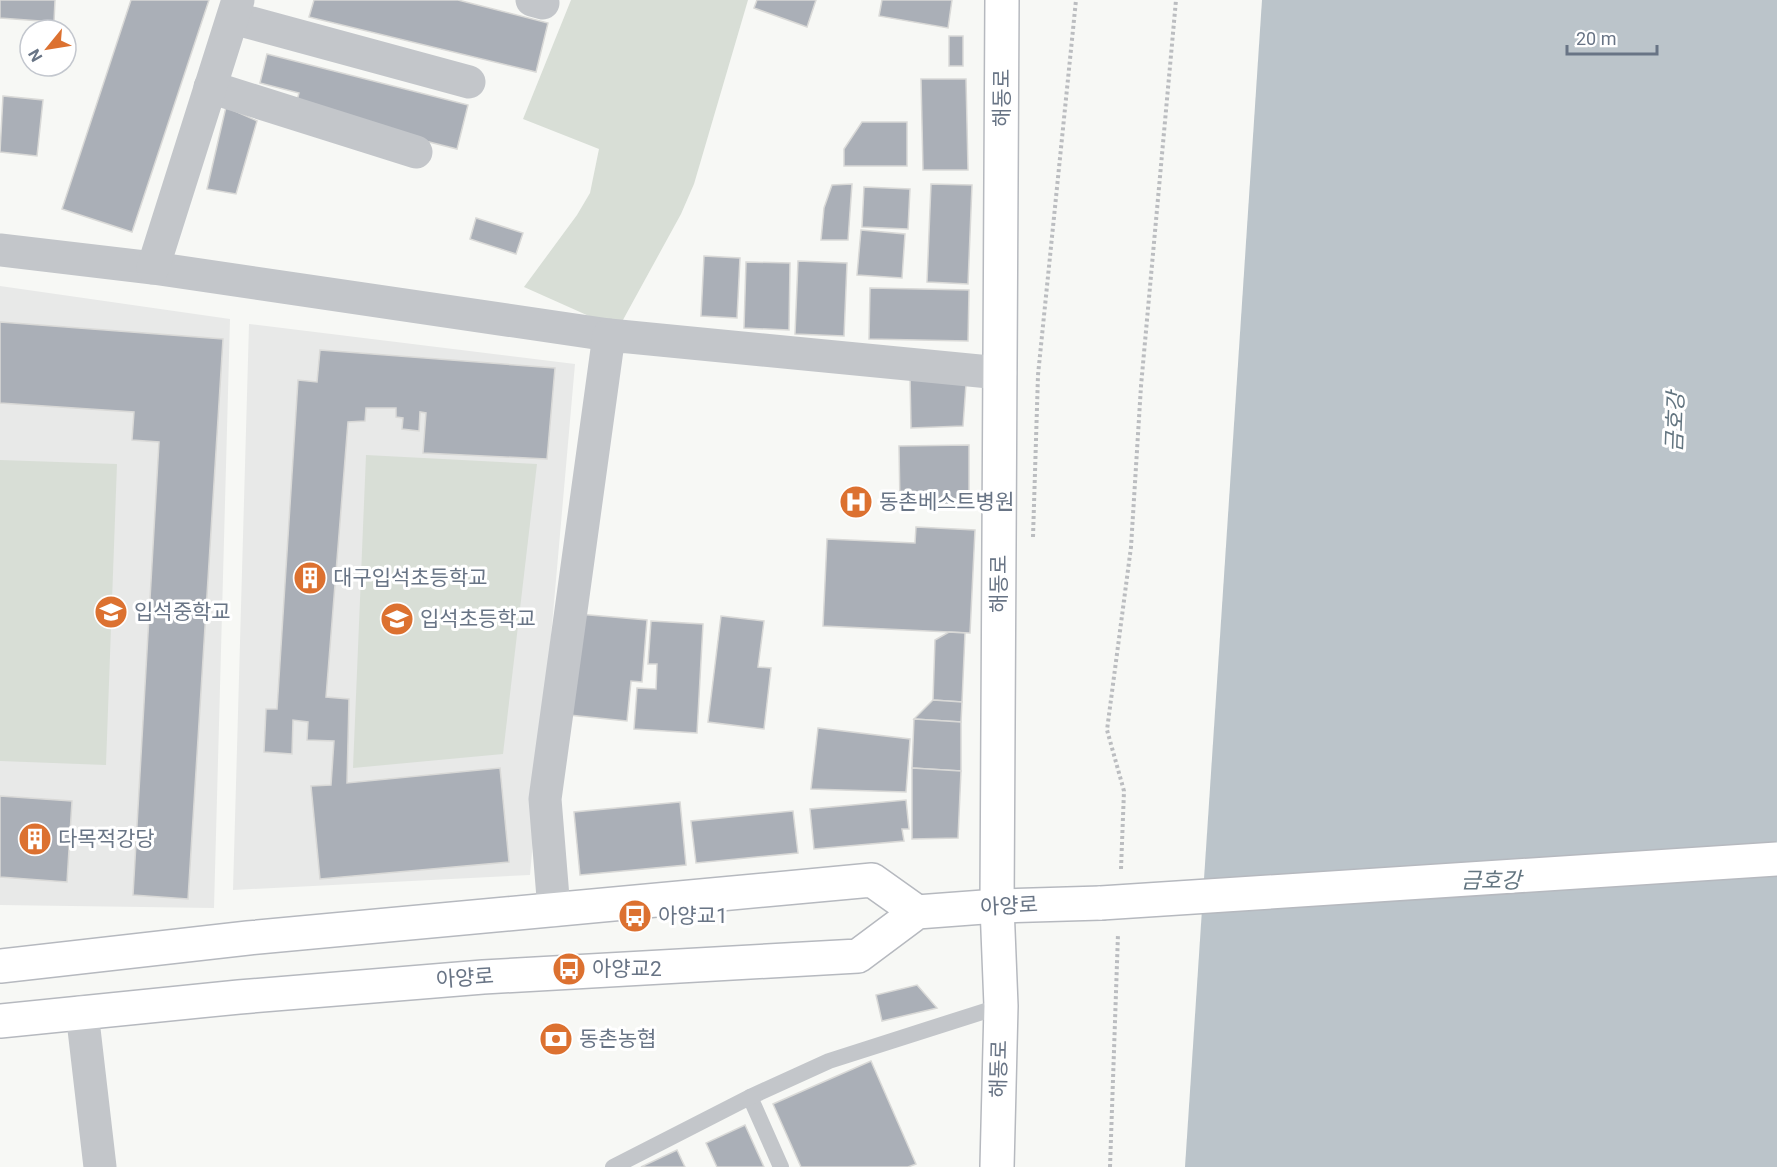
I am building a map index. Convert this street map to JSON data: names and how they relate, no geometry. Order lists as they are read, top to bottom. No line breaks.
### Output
{"streets":{"main road":["해동로","아양로"]},"crossings":[["해동로","아양로"]],"water":["금호강"],"places":{"hospital":["동촌베스트병원"],"building":["대구입석초등학교","다목적강당"],"school or university":["입석중학교","입석초등학교"],"bus stop":["아양교1","아양교2"],"bank":["동촌농협"]},"scale_bar":"20 m","north":"bottom left"}
